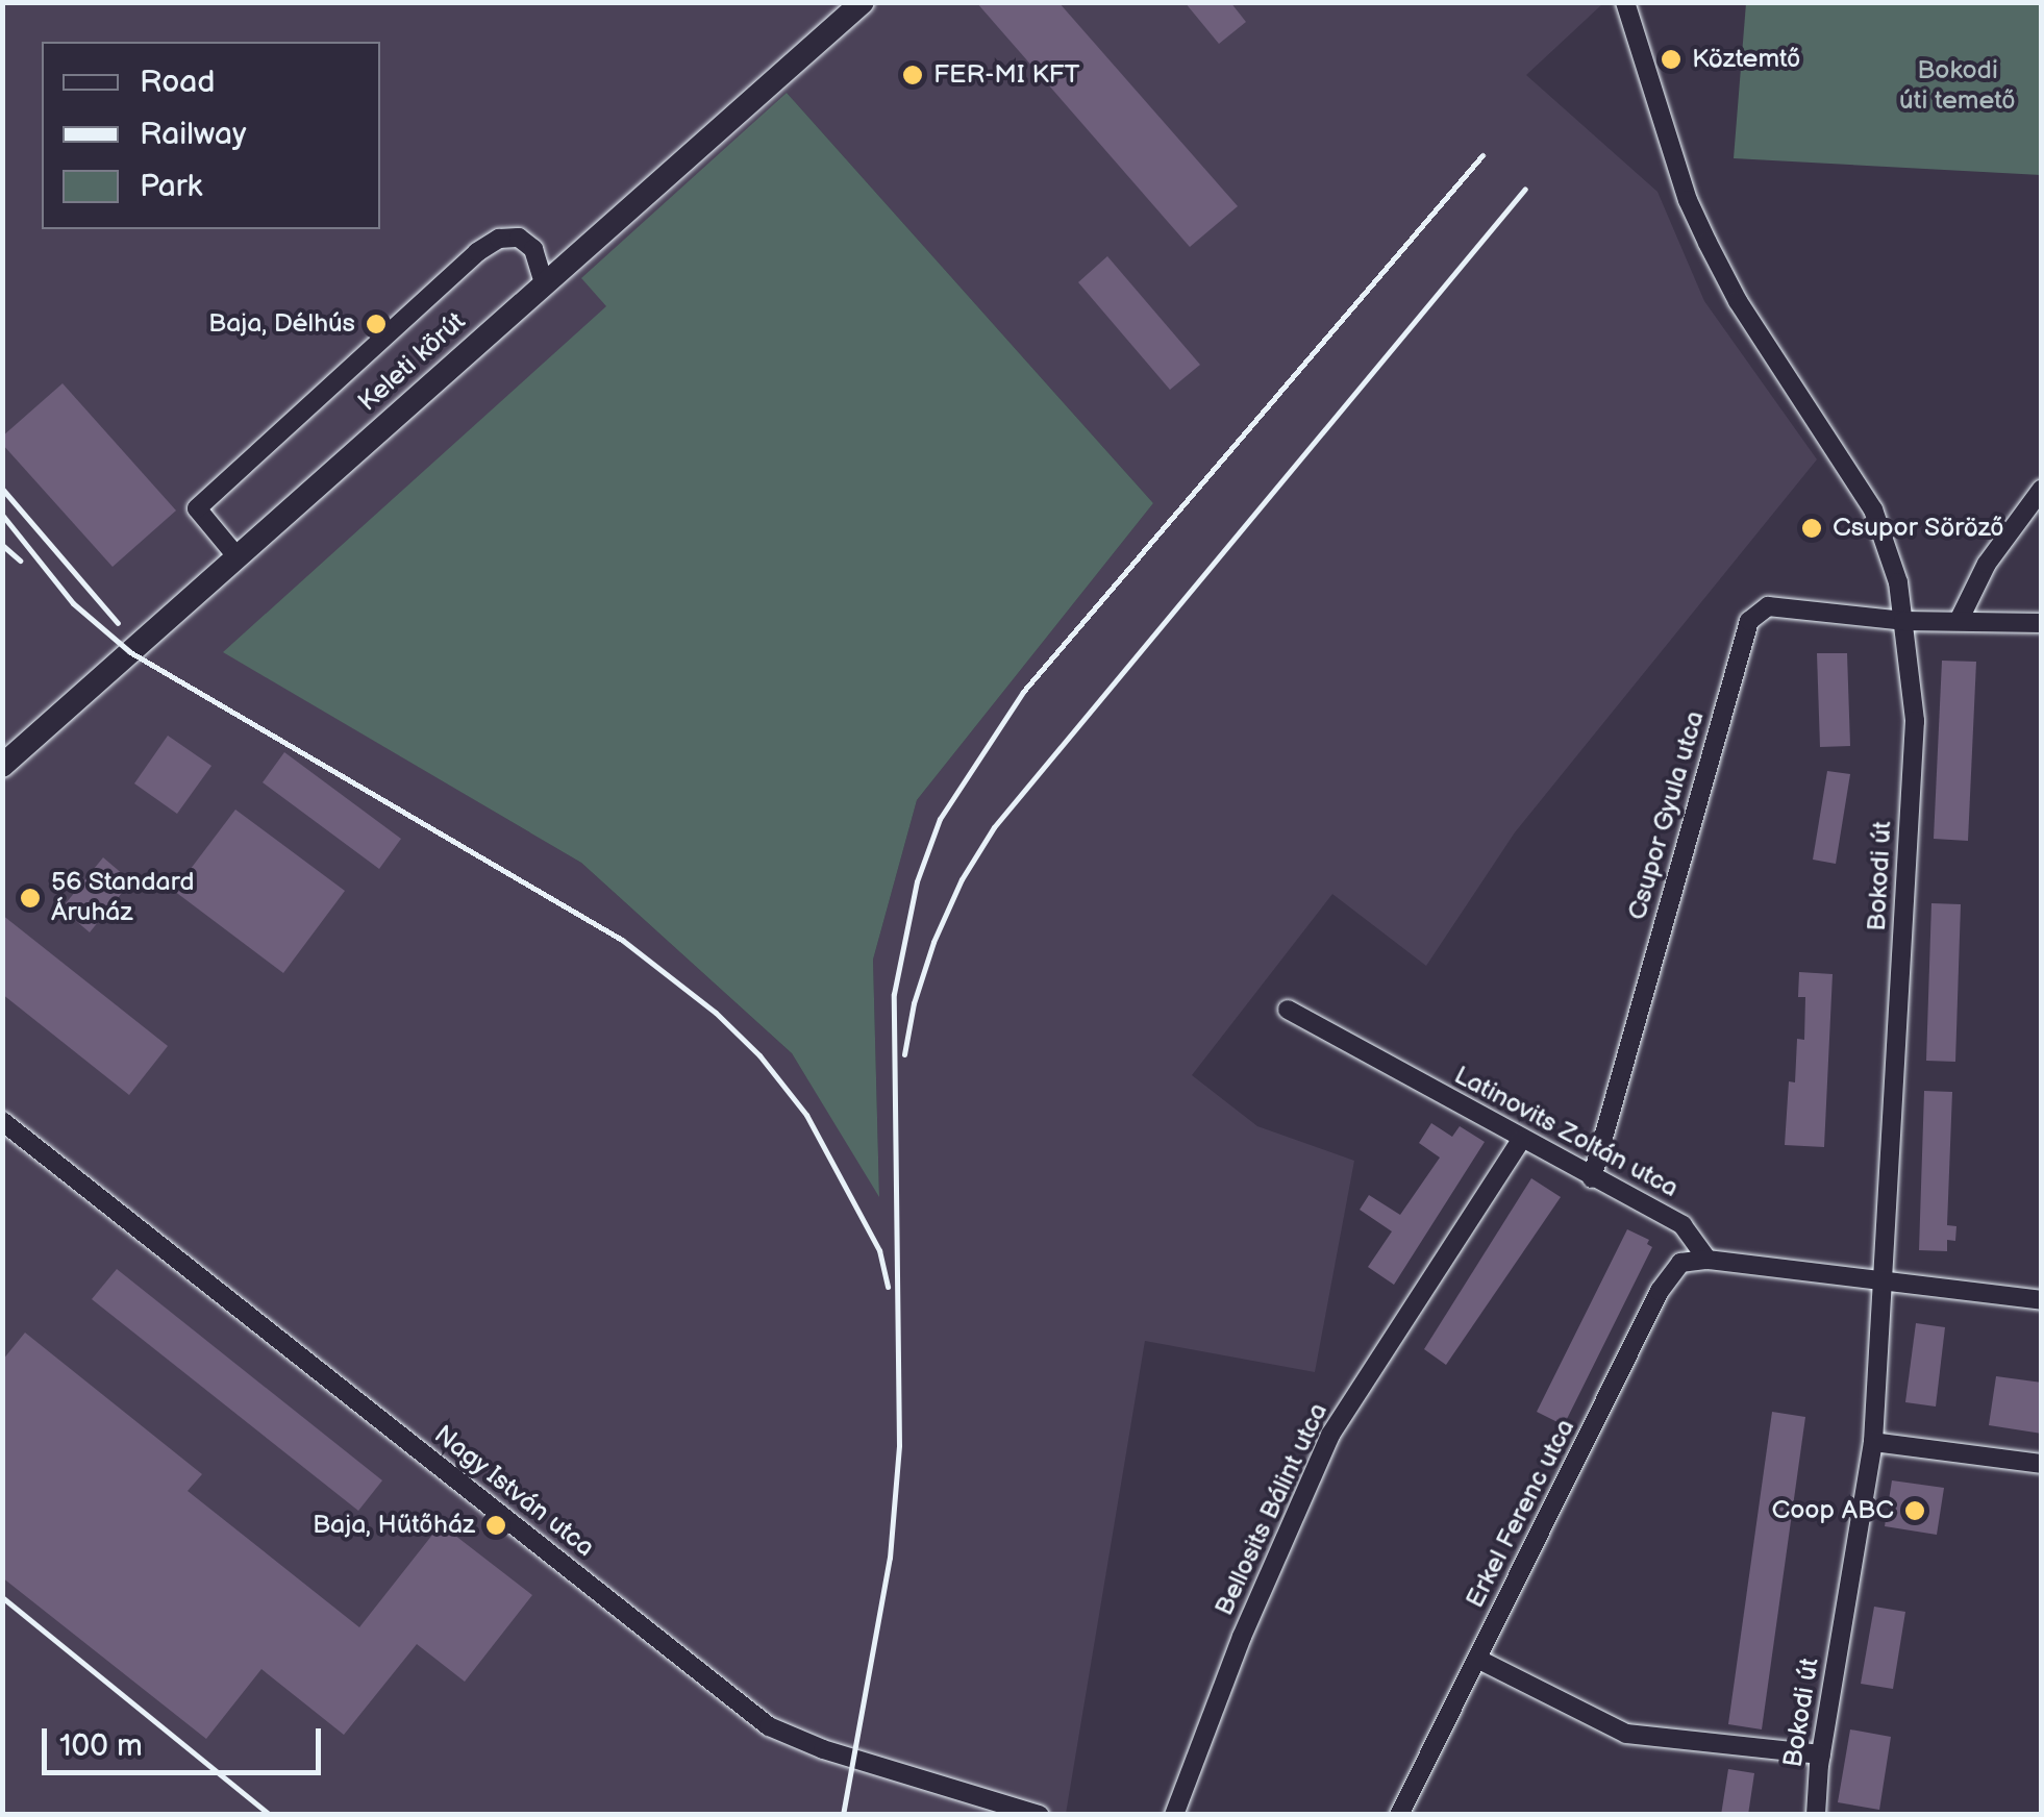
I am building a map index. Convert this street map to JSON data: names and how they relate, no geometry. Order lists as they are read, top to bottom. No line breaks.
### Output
{"streets":{"main road":["Keleti körút"],"street":["Csupor Gyula utca","Bokodi út","Latinovits Zoltán utca","Nagy István utca","Bellosits Bálint utca","Erkel Ferenc utca"]},"crossings":[["Csupor Gyula utca","Bokodi út"],["Csupor Gyula utca","Latinovits Zoltán utca"],["Latinovits Zoltán utca","Bellosits Bálint utca"],["Latinovits Zoltán utca","Erkel Ferenc utca"]],"parks":["Bokodi úti temető"],"places":["Köztemtő","FER-MI KFT","Baja, Délhús","Csupor Söröző","56 Standard Áruház","Coop ABC","Baja, Hűtőház"],"legend":["Road","Railway","Park"],"scale_bar":"100 m"}
